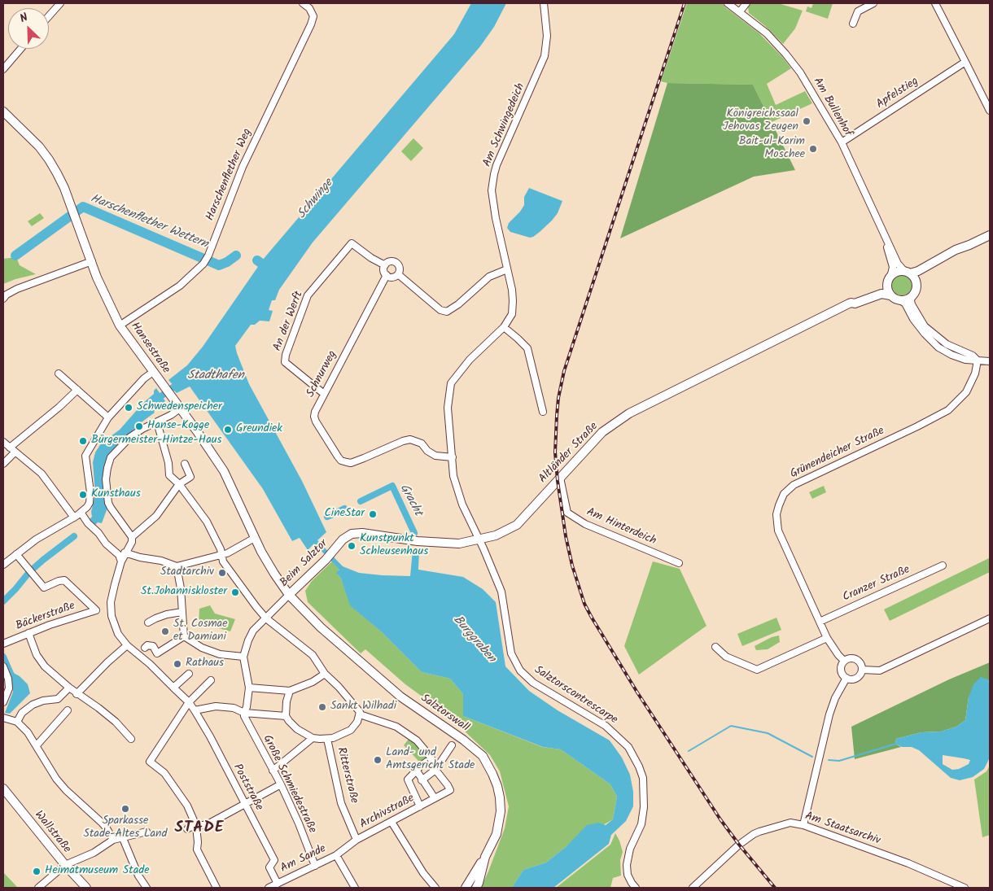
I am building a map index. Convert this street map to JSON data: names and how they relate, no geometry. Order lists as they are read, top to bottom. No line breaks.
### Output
{"streets":{"main road":["Hansestraße","Altländer Straße","Beim Salztor","Salztorswall","Wallstraße"],"street":["Apfelstieg","Am Bullenhof","Am Schwingedeich","Harschenflether Weg","An der Werft","Schnurweg","Grünendeicher Straße","Am Hinterdeich","Cranzer Straße","Bäckerstraße","Salztorscontrescarpe","Ritterstraße","Große Schmiedestraße","Poststraße","Archivstraße","Am Staatsarchiv","Am Sande"]},"crossings":[["Apfelstieg","Am Bullenhof"],["Am Bullenhof","Altländer Straße"],["Am Schwingedeich","Schnurweg"],["Am Schwingedeich","Altländer Straße"],["Am Schwingedeich","Salztorscontrescarpe"],["Harschenflether Weg","Hansestraße"],["An der Werft","Schnurweg"],["Hansestraße","Beim Salztor"],["Hansestraße","Salztorswall"],["Altländer Straße","Am Hinterdeich"],["Altländer Straße","Beim Salztor"],["Altländer Straße","Salztorscontrescarpe"],["Grünendeicher Straße","Cranzer Straße"],["Beim Salztor","Salztorswall"],["Ritterstraße","Archivstraße"],["Große Schmiedestraße","Am Sande"],["Poststraße","Am Sande"],["Archivstraße","Am Sande"]],"districts":["STADE"],"water":["Schwinge","Harschenflether Wettern","Stadthafen","Gracht","Burggraben"],"places":["Königreichssaal Jehovas Zeugen","Bait-ul-Karim Moschee","Schwedenspeicher","Hanse-Kogge","Greundiek","Bürgermeister-Hintze-Haus","Kunsthaus","CineStar","Kunstpunkt Schleusenhaus","Stadtarchiv","St.Johanniskloster","St. Cosmae et Damiani","Rathaus","Sankt Wilhadi","Land- und Amtsgericht Stade","Sparkasse Stade-Altes Land","Heimatmuseum Stade"],"north":"top left"}
